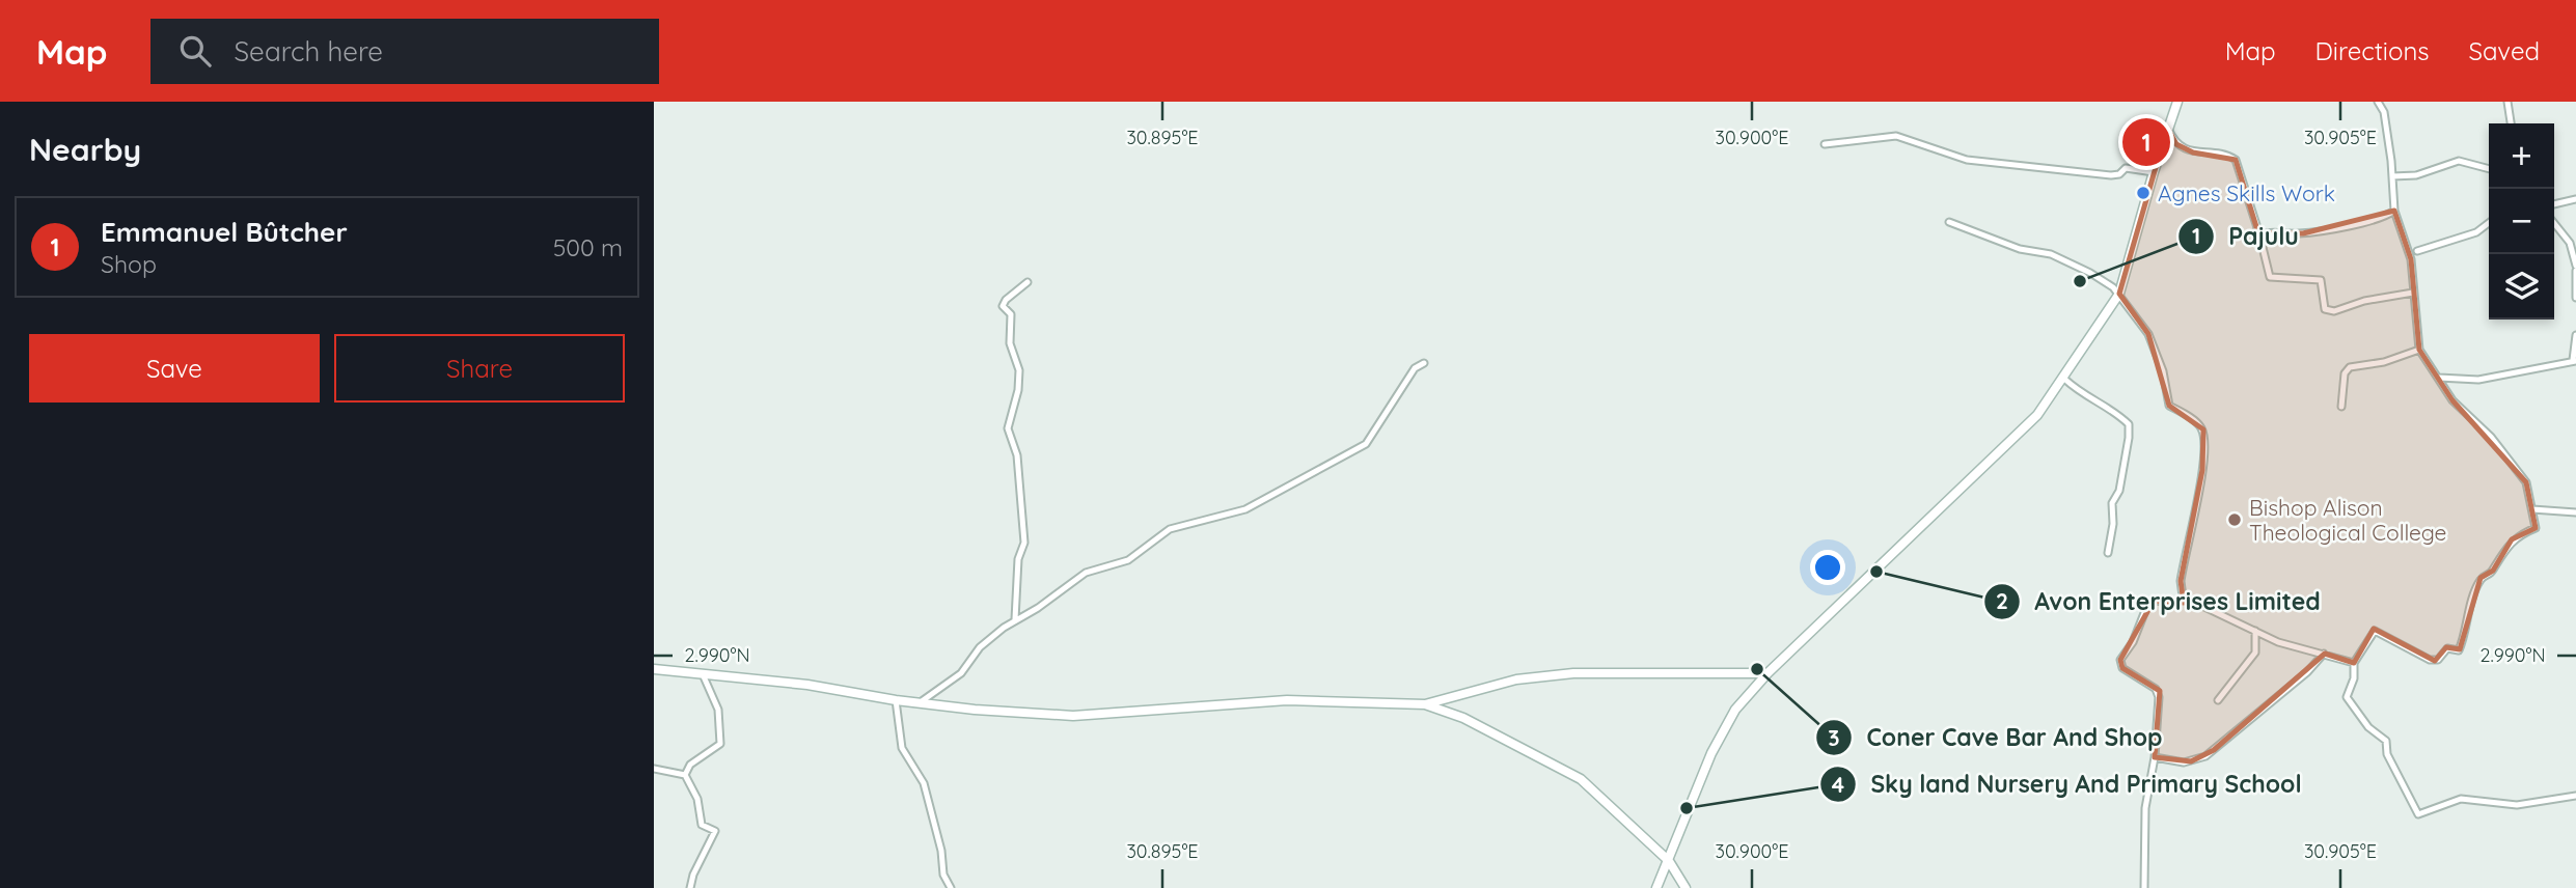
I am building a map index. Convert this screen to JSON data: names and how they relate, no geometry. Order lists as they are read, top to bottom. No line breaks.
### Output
{"places":["Agnes Skills Work","Pajulu","Bishop Alison Theological College","Avon Enterprises Limited","Coner Cave Bar And Shop","Sky land Nursery And Primary School"],"page":{"header":"Map","search":"Search here","nav":["Map","Directions","Saved"],"heading":"Nearby","pins":"1","map_buttons":["+","−"],"list":[{"mark":"1","name":"Emmanuel Bûtcher","note":"Shop","value":"500 m"}],"buttons":["Save","Share"]},"coordinates":["30.895°E","30.900°E","30.905°E","2.990°N"]}
